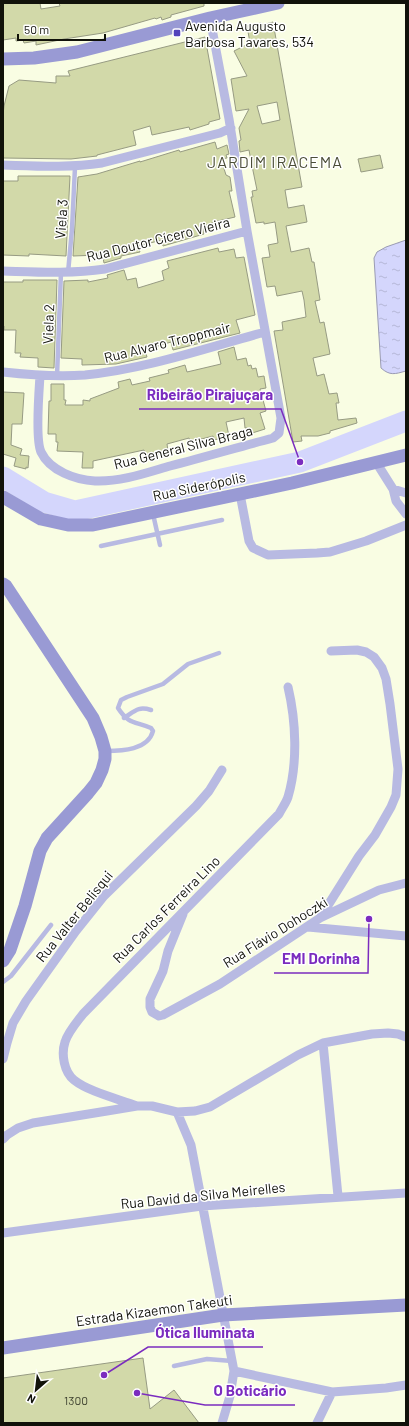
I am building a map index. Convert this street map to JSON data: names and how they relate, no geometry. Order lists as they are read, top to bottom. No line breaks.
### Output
{"streets":{"street":["Rua Doutor Cícero Vieira","Rua Alvaro Troppmair","Rua General Silva Braga","Rua Siderópolis","Rua Carlos Ferreira Lino","Rua Valter Belisqui","Rua Flávio Dohoczki","Rua David da Silva Meirelles","Estrada Kizaemon Takeuti"],"lane":["Viela 3","Viela 2"]},"crossings":[["Viela 3","Rua Doutor Cícero Vieira"],["Viela 3","Viela 2"],["Rua Doutor Cícero Vieira","Viela 2"],["Viela 2","Rua Alvaro Troppmair"],["Rua Alvaro Troppmair","Rua General Silva Braga"],["Rua Carlos Ferreira Lino","Rua Flávio Dohoczki"]],"districts":["JARDIM IRACEMA"],"places":{"transit":["Avenida Augusto Barbosa Tavares, 534"],"other":["Ribeirão Pirajuçara","EMI Dorinha","Ótica Iluminata","O Boticário"]},"house_numbers":["1300"],"scale_bar":"50 m","north":"bottom left"}
